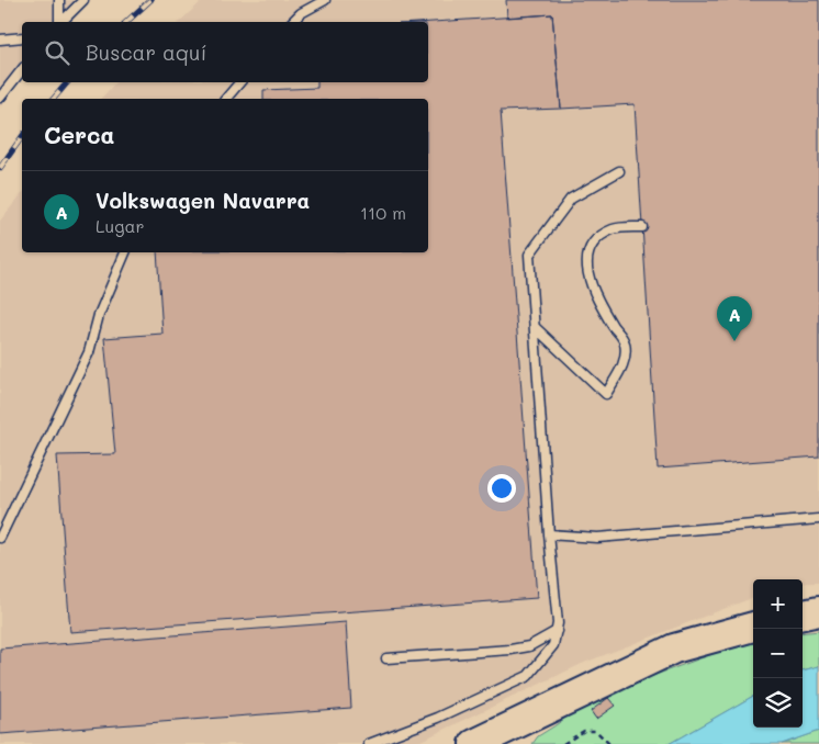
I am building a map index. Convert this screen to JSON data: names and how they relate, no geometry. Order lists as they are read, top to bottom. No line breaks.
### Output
{"page":{"search":"Buscar aquí","heading":"Cerca","list":[{"mark":"A","name":"Volkswagen Navarra","note":"Lugar","value":"110 m"}],"pins":"A","map_buttons":["+","−"]}}
